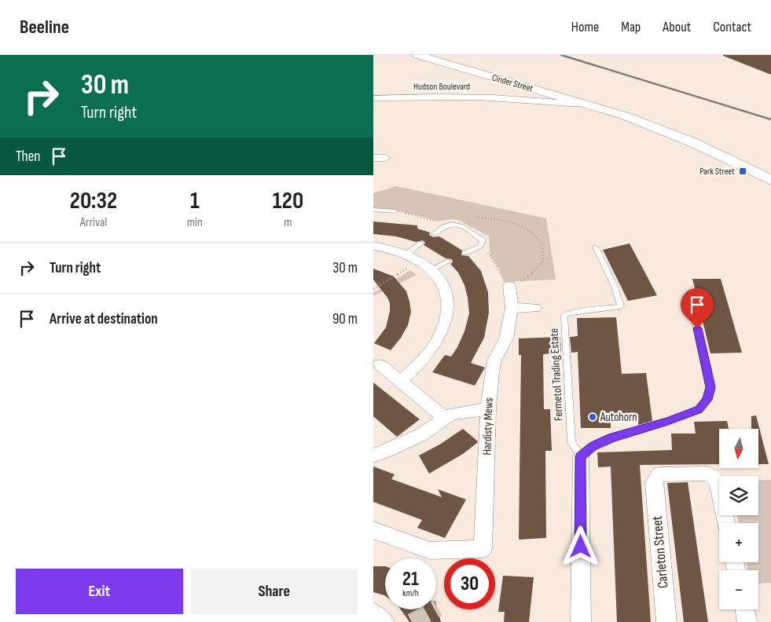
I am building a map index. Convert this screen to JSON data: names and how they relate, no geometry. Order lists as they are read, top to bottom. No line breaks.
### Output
{"streets":{"street":["Cinder Street","Hudson Boulevard","Hardisty Mews","Carleton Street"],"lane":["Fermetol Trading Estate"]},"crossings":[["Cinder Street","Hudson Boulevard"]],"places":{"transit":["Park Street"],"other":["Autohorn"]},"north":"bottom","page":{"header":"Beeline","nav":["Home","Map","About","Contact"],"turn":["30 m","Turn right"],"then":"Then","eta":["20:32","Arrival","1","min","120","m"],"list":[{"name":"Turn right","value":"30 m"},{"name":"Arrive at destination","value":"90 m"}],"map_buttons":["+","−"],"speed":"21 km/h","limit":"30","buttons":["Exit","Share"]}}
